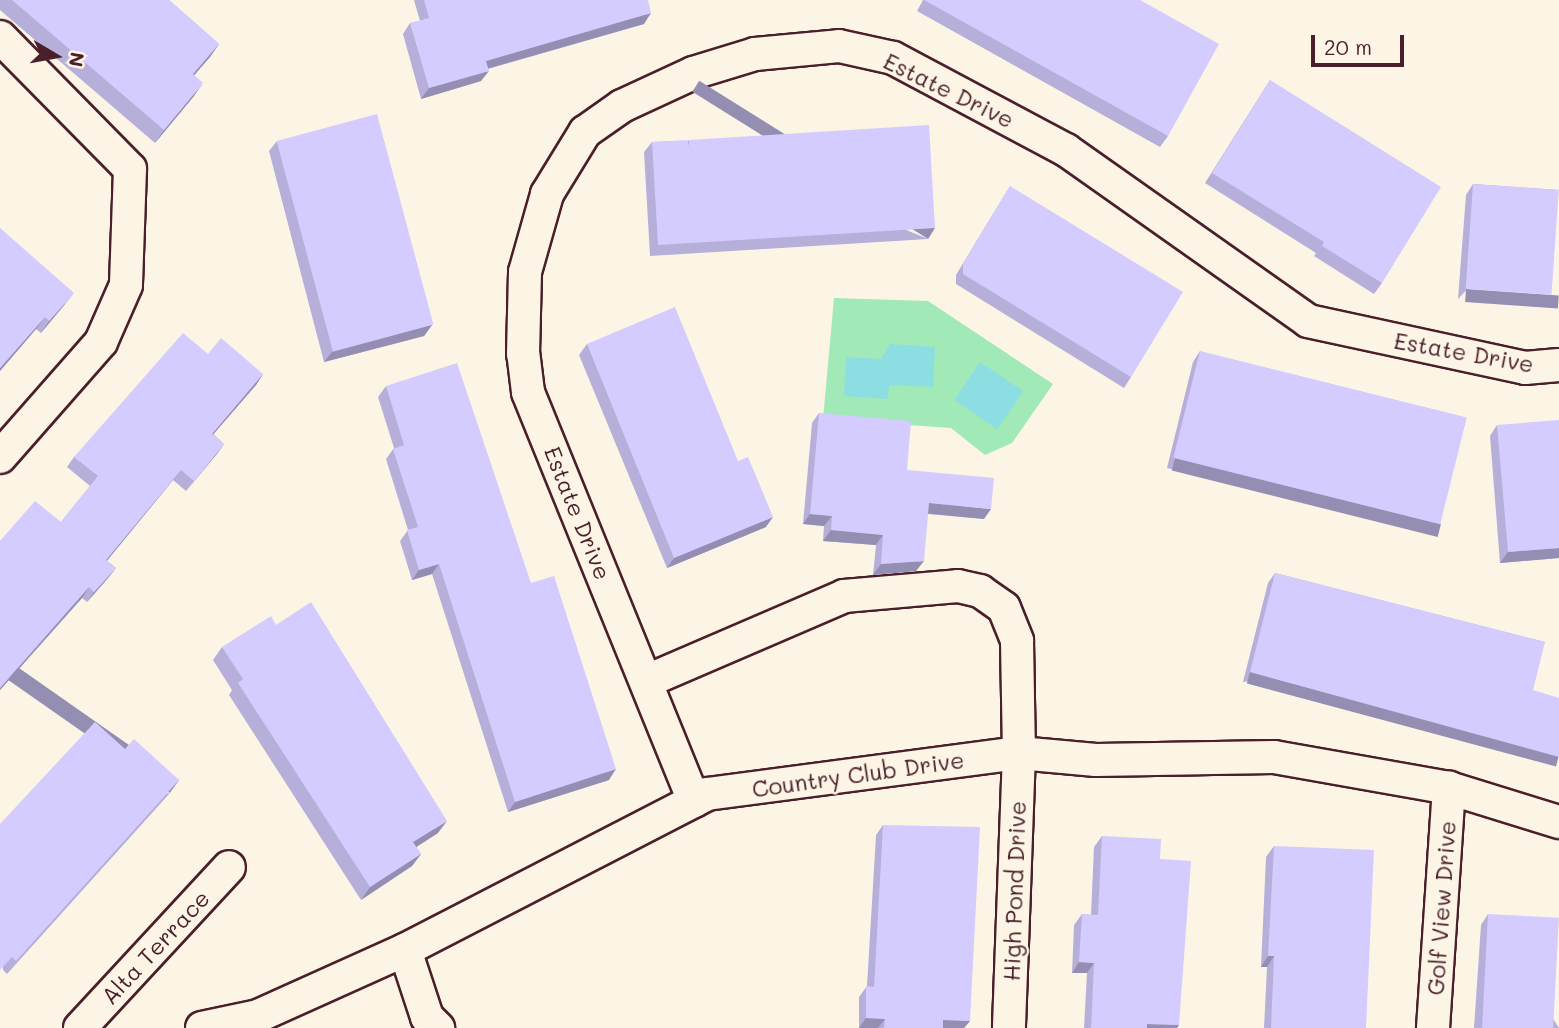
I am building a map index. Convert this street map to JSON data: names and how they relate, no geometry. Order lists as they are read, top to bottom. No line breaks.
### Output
{"streets":{"street":["Estate Drive","Country Club Drive","High Pond Drive","Golf View Drive","Alta Terrace"]},"crossings":[["Estate Drive","Country Club Drive"],["Country Club Drive","High Pond Drive"],["Country Club Drive","Golf View Drive"]],"scale_bar":"20 m","north":"right"}
